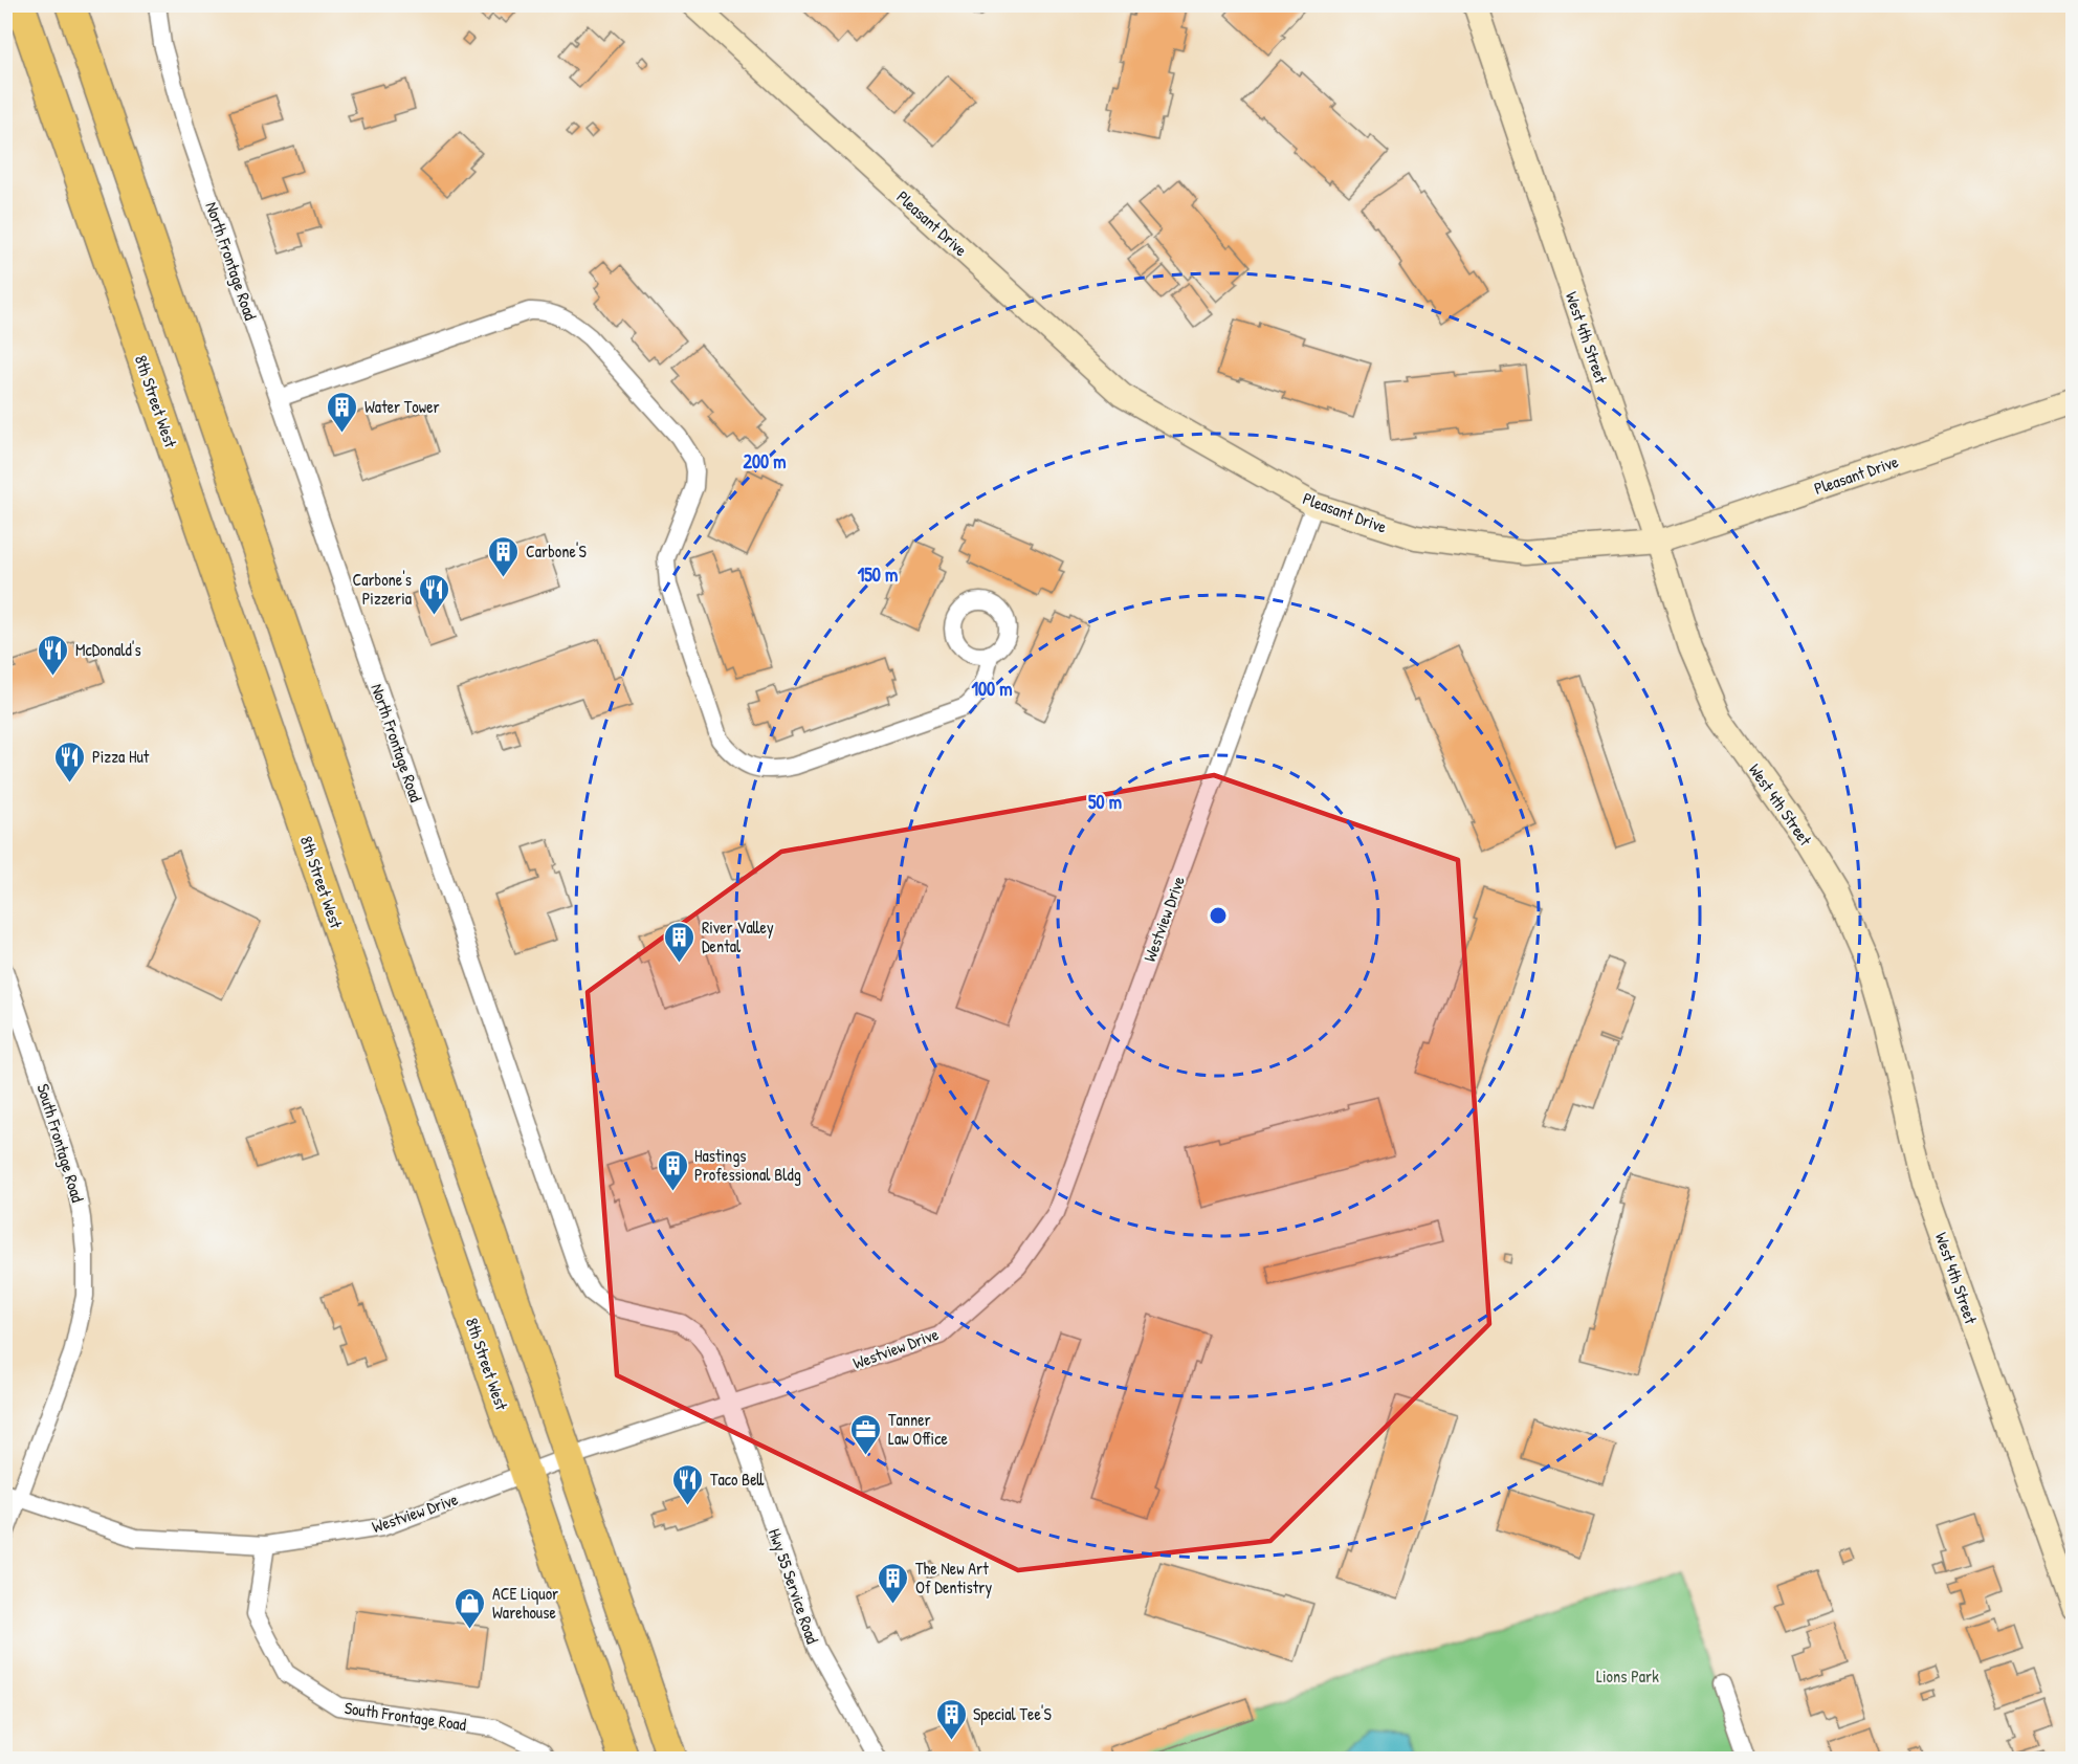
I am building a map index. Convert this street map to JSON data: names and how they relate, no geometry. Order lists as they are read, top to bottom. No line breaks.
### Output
{"streets":{"highway":["8th Street West"],"street":["Pleasant Drive","North Frontage Road","West 4th Street","Westview Drive","South Frontage Road","Hwy 55 Service Road"]},"crossings":[["Pleasant Drive","West 4th Street"],["Pleasant Drive","Westview Drive"],["North Frontage Road","Westview Drive"],["North Frontage Road","Hwy 55 Service Road"],["8th Street West","Westview Drive"],["Westview Drive","South Frontage Road"],["Westview Drive","Hwy 55 Service Road"]],"parks":["Lions Park"],"places":{"building":["Water Tower","Carbone'S","River Valley Dental","Hastings Professional Bldg","The New Art Of Dentistry","Special Tee'S"],"restaurant":["Carbone's Pizzeria","McDonald's","Pizza Hut","Taco Bell"],"office":["Tanner Law Office"],"shop":["ACE Liquor Warehouse"]},"rings":["200 m","150 m","100 m","50 m"]}
